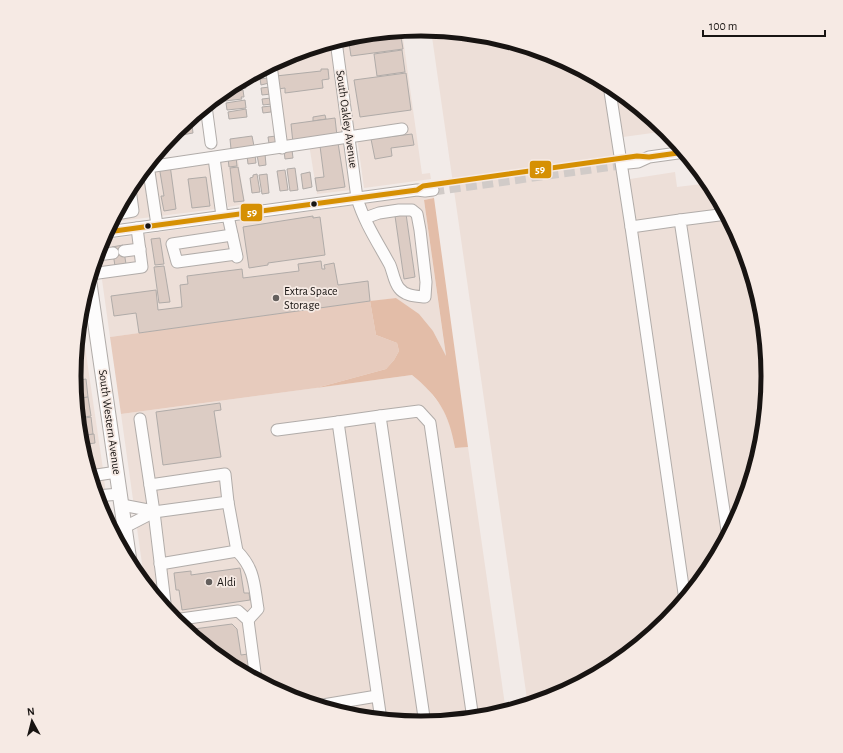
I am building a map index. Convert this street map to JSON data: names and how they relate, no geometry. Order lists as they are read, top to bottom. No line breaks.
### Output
{"streets":{"main road":["South Western Avenue"],"street":["South Oakley Avenue"]},"places":["Extra Space Storage","Aldi"],"lines":["transit line 59"],"scale_bar":"100 m","north":"top"}
